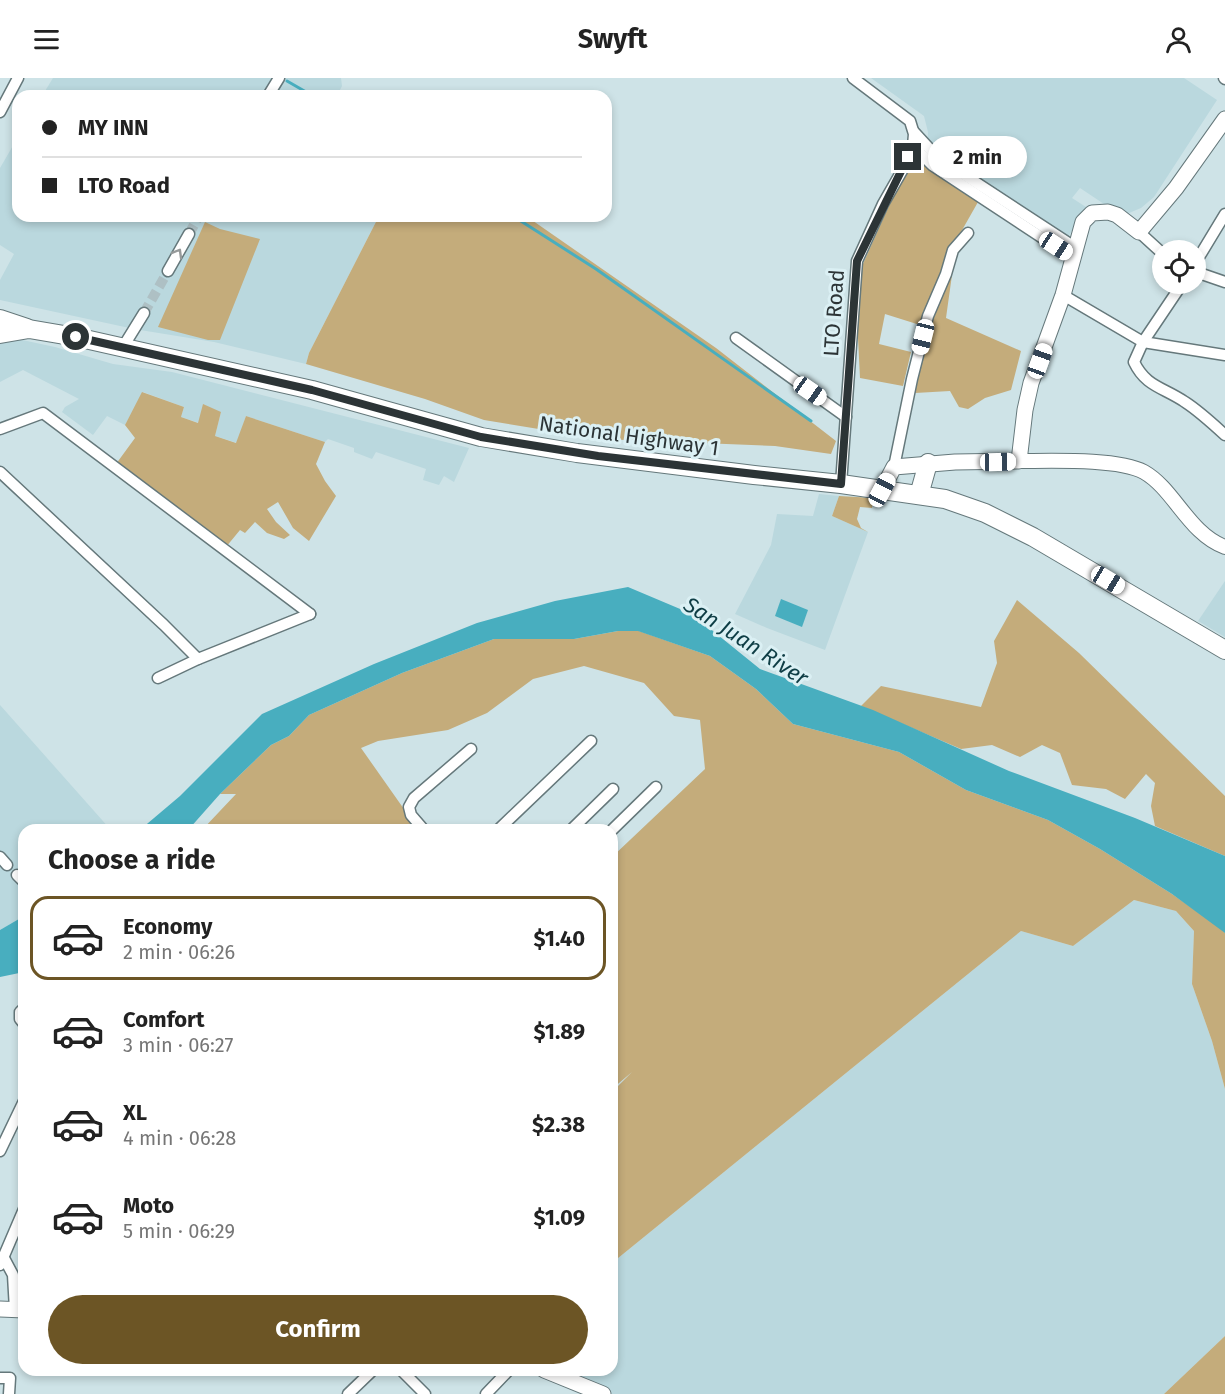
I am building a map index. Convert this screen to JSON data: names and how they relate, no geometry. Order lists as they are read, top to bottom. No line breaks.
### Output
{"streets":{"highway":["National Highway 1"],"street":["LTO Road"]},"crossings":[["LTO Road","National Highway 1"]],"water":["San Juan River"],"page":{"header":"Swyft","banner":["MY INN","LTO Road"],"bubble":"2 min","heading":"Choose a ride","list":[{"name":"Economy","note":"2 min · 06:26","value":"$1.40"},{"name":"Comfort","note":"3 min · 06:27","value":"$1.89"},{"name":"XL","note":"4 min · 06:28","value":"$2.38"},{"name":"Moto","note":"5 min · 06:29","value":"$1.09"}],"buttons":"Confirm"}}
